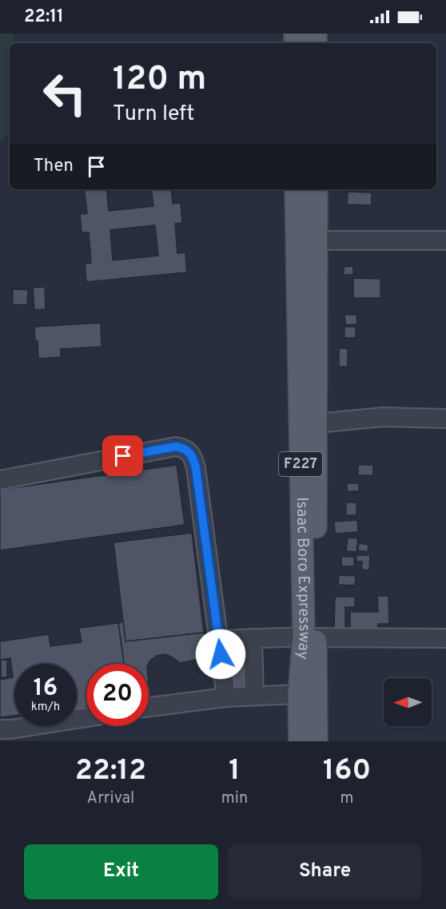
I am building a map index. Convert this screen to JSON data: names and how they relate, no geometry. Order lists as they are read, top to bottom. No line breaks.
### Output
{"streets":{"main road":["F227","Isaac Boro Expressway"]},"north":"left","page":{"status":"22:11","turn":["120 m","Turn left"],"then":"Then","speed":"16 km/h","limit":"20","eta":["22:12","Arrival","1","min","160","m"],"buttons":["Exit","Share"]}}
